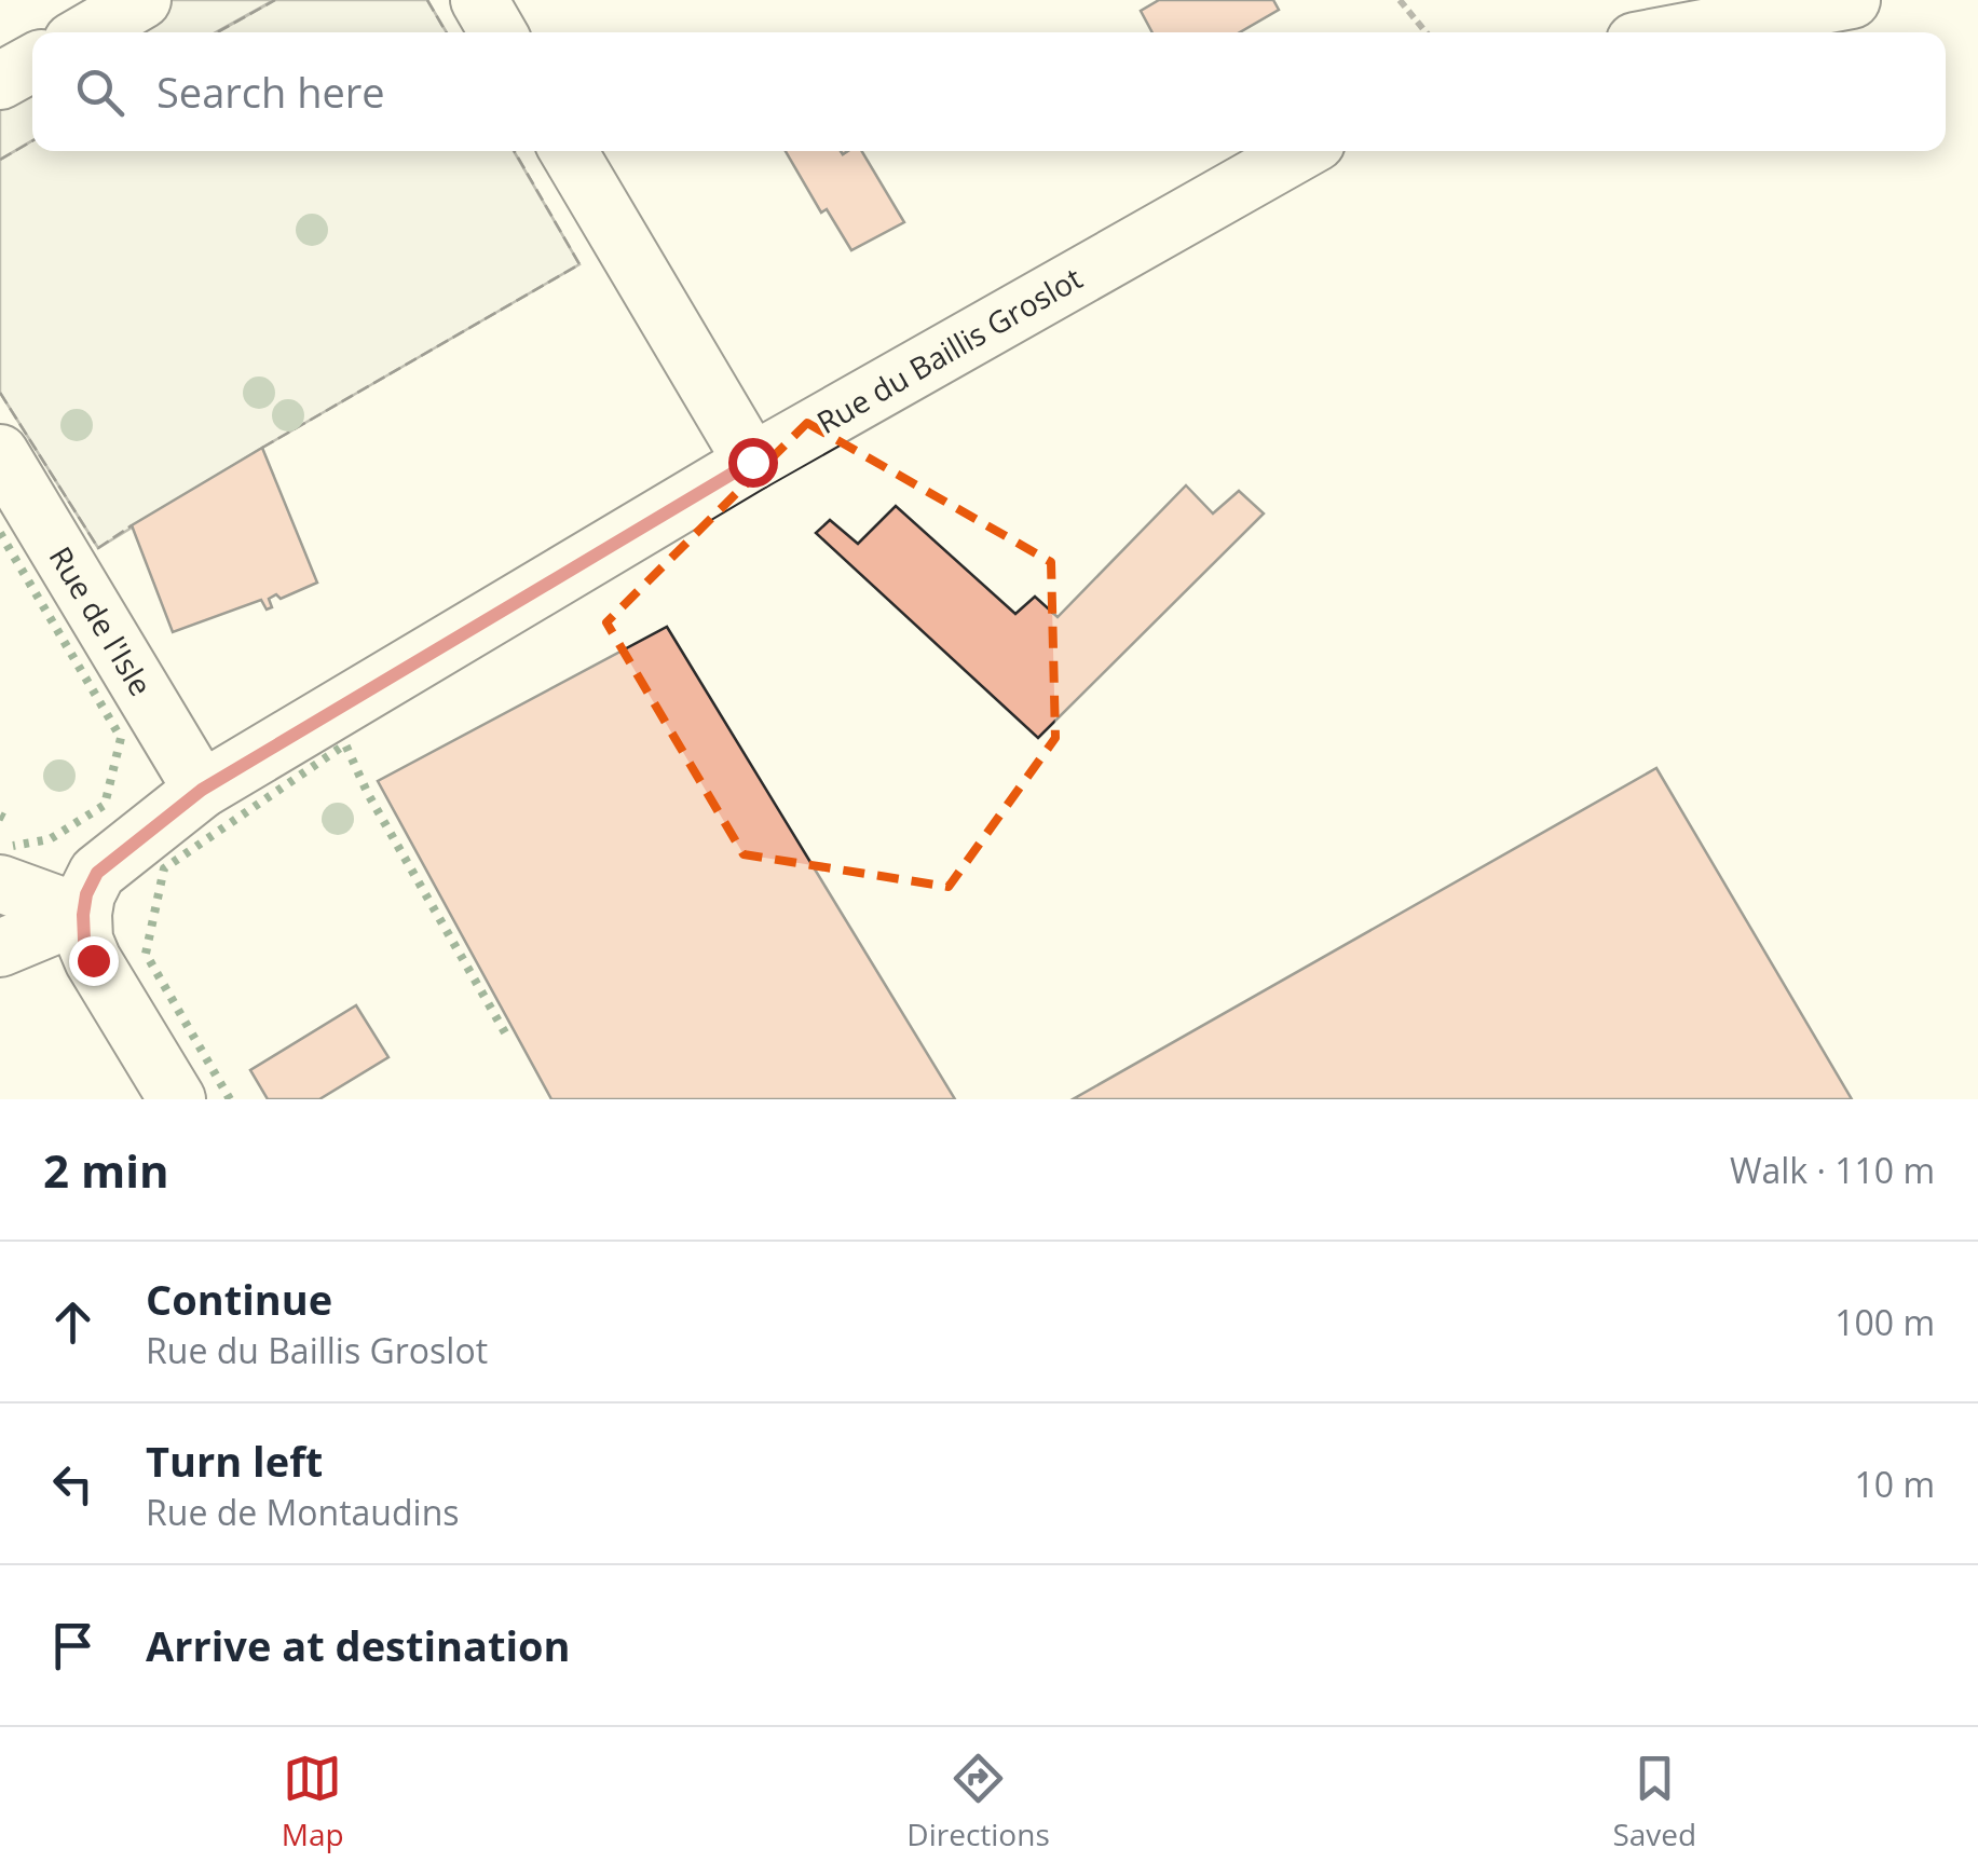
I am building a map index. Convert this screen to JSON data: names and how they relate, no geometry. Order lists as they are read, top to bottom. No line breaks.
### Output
{"streets":{"street":["Rue du Baillis Groslot","Rue de l'Isle"]},"crossings":[["Rue du Baillis Groslot","Rue de l'Isle"]],"page":{"search":"Search here","heading":["2 min","Walk · 110 m"],"list":[["Continue","Rue du Baillis Groslot","100 m"],["Turn left","Rue de Montaudins","10 m"],"Arrive at destination"],"nav":["Map","Directions","Saved"]}}
